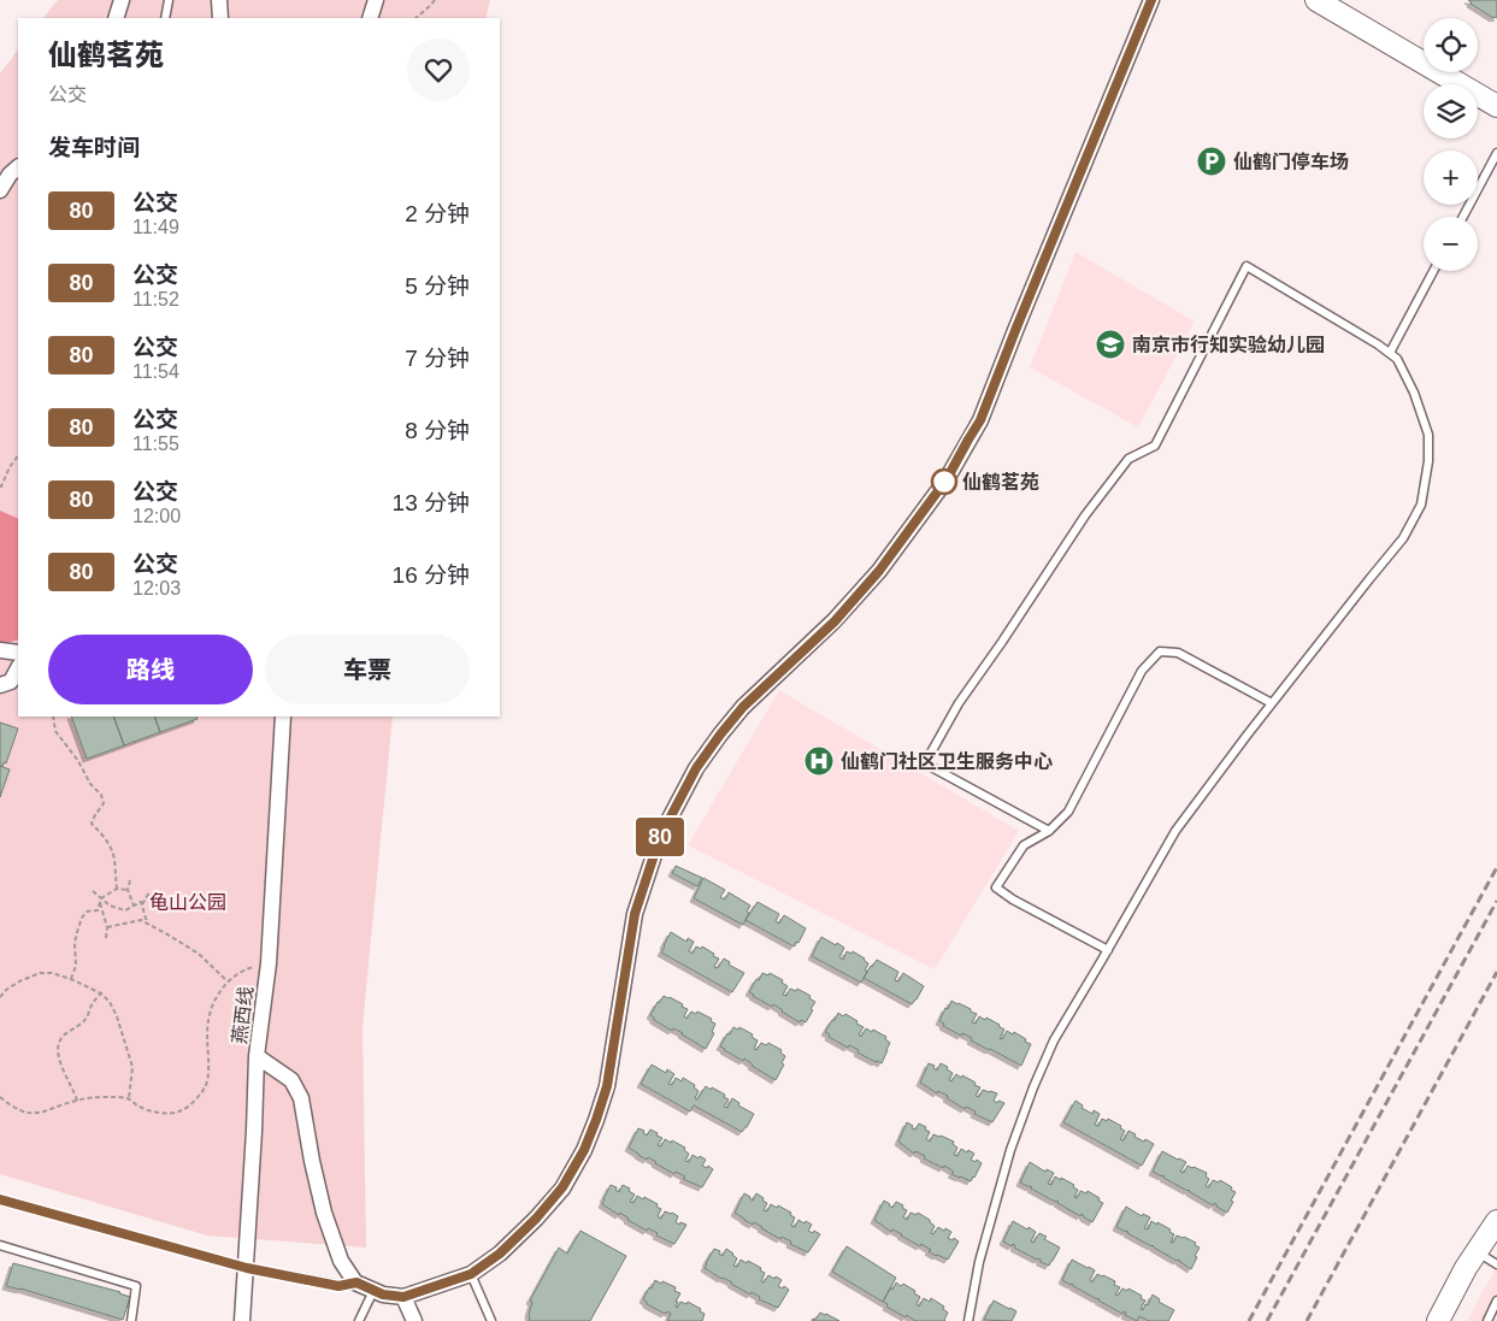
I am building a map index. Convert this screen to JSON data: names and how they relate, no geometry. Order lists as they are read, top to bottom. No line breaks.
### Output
{"streets":{"street":["燕西线"]},"parks":["龟山公园"],"places":{"parking":["仙鹤门停车场"],"school or university":["南京市行知实验幼儿园"],"other":["仙鹤茗苑"],"hospital":["仙鹤门社区卫生服务中心"]},"lines":["bus line 80"],"page":{"on_map":"80","map_buttons":["+","−"],"heading":[["仙鹤茗苑","公交"],"发车时间"],"list":[{"mark":"80","name":"公交","note":"11:49","value":"2 分钟"},{"mark":"80","name":"公交","note":"11:52","value":"5 分钟"},{"mark":"80","name":"公交","note":"11:54","value":"7 分钟"},{"mark":"80","name":"公交","note":"11:55","value":"8 分钟"},{"mark":"80","name":"公交","note":"12:00","value":"13 分钟"},{"mark":"80","name":"公交","note":"12:03","value":"16 分钟"}],"buttons":["路线","车票"]}}
